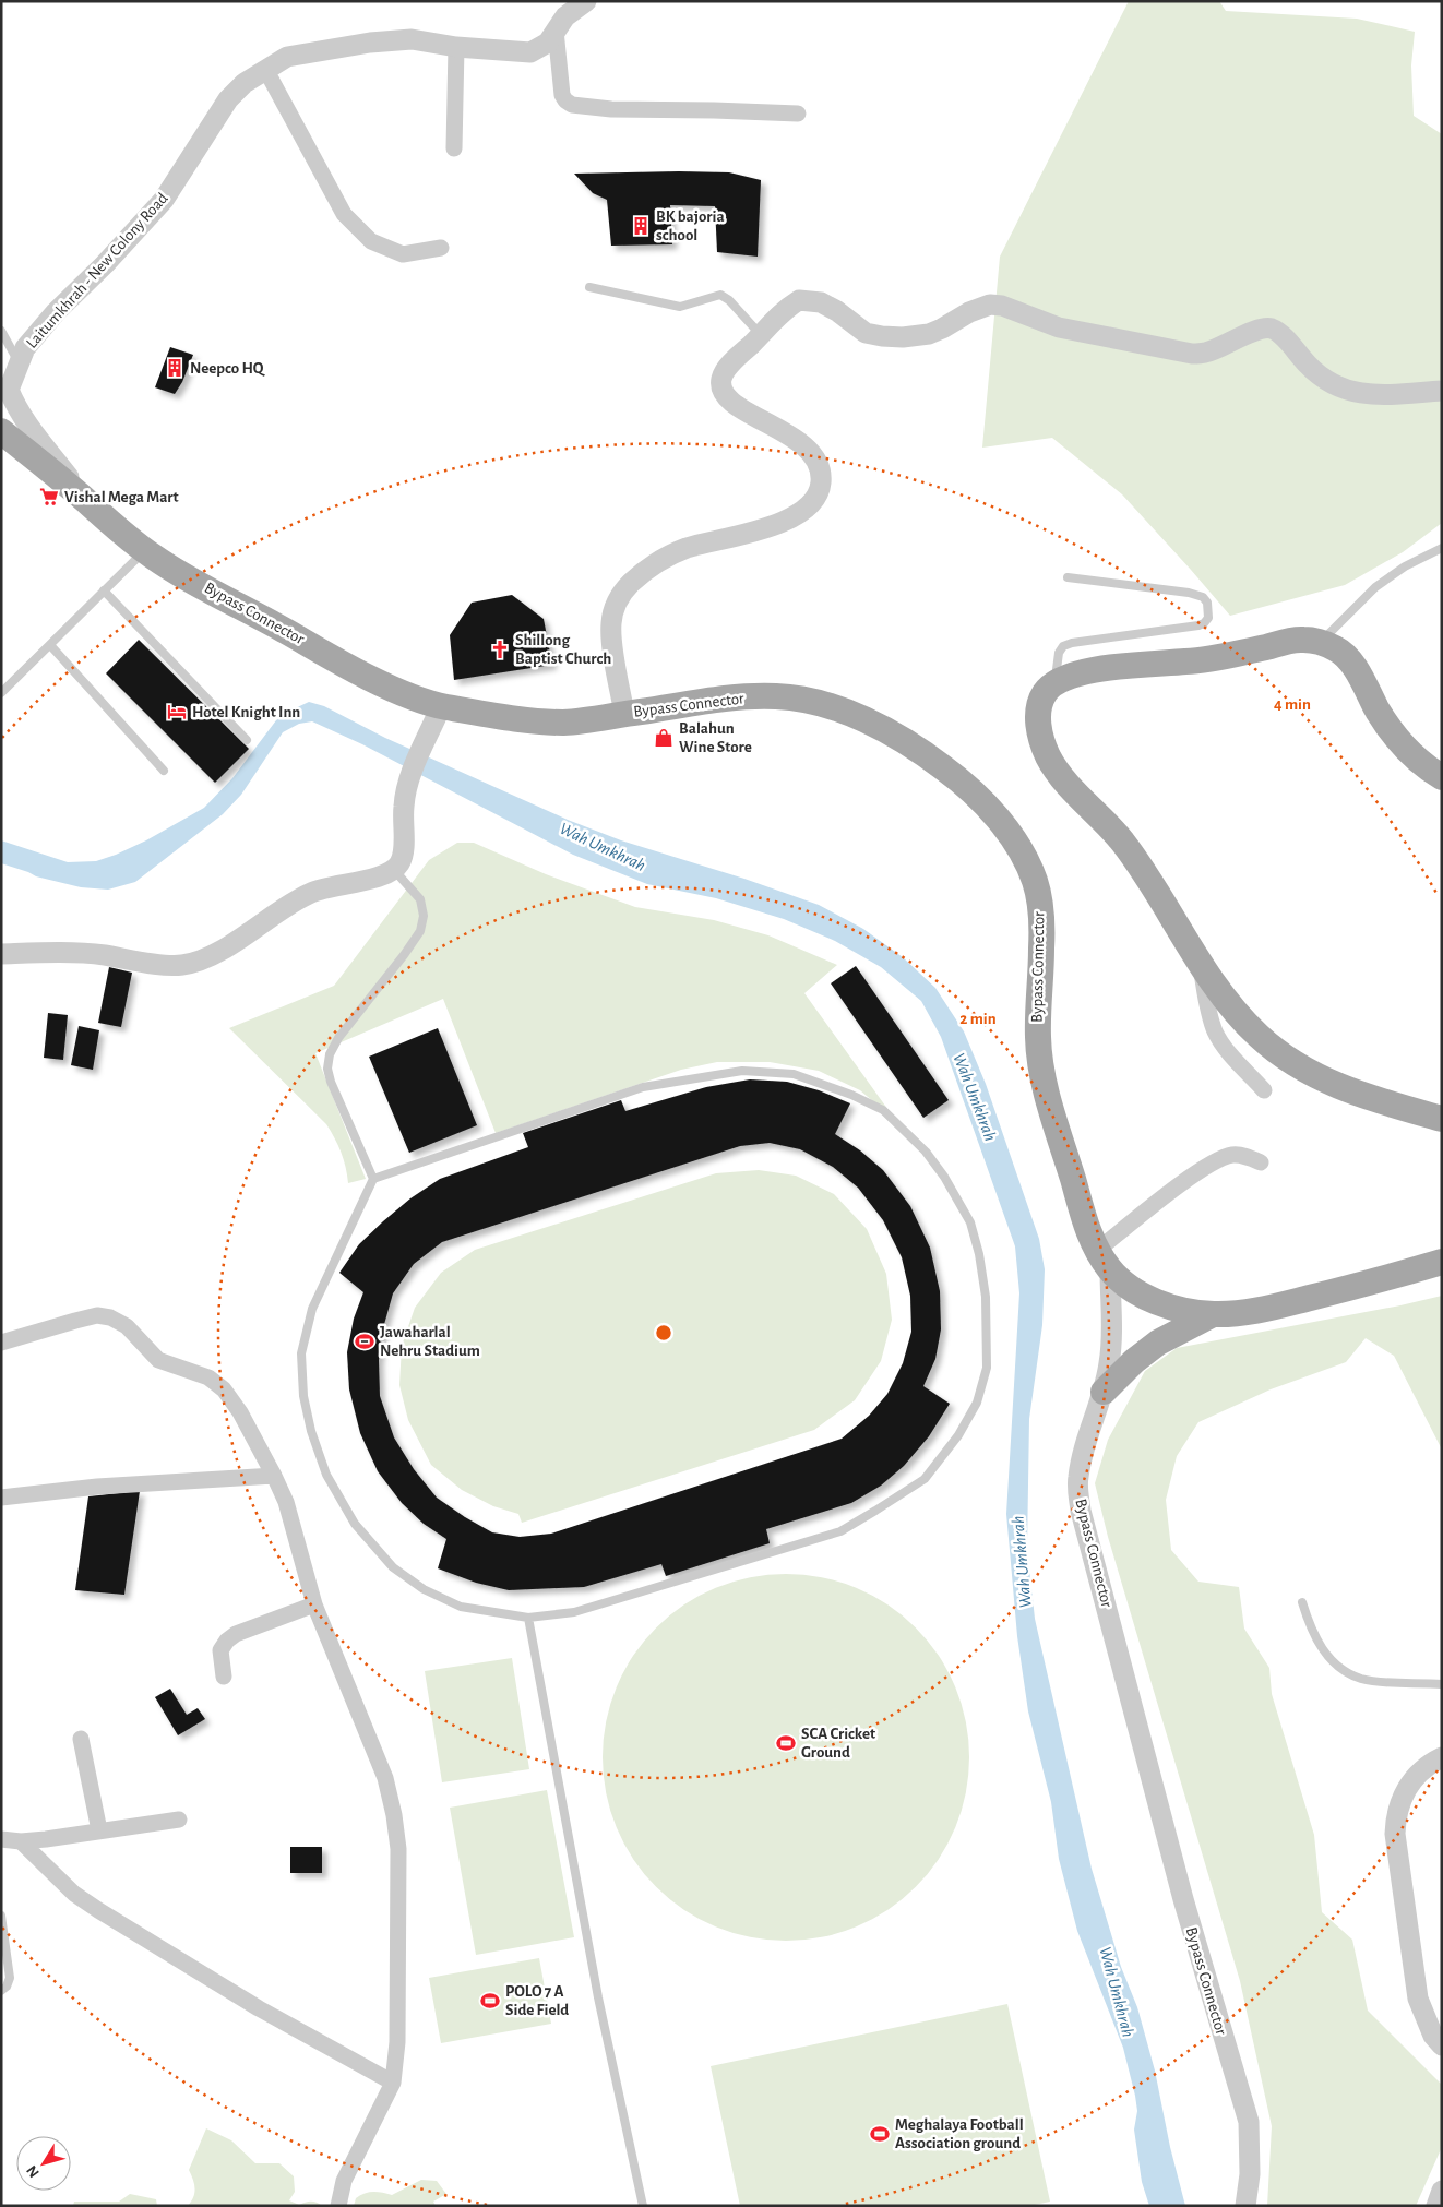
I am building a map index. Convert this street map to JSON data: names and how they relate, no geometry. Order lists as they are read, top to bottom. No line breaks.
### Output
{"streets":{"main road":["Bypass Connector"],"street":["Laitumkhrah - New Colony Road"]},"crossings":[["Laitumkhrah - New Colony Road","Bypass Connector"]],"water":["Wah Umkhrah"],"places":{"building":["BK bajoria school","Neepco HQ"],"supermarket":["Vishal Mega Mart"],"church":["Shillong Baptist Church"],"hotel":["Hotel Knight Inn"],"shop":["Balahun Wine Store"],"sports":["Jawaharlal Nehru Stadium","SCA Cricket Ground","POLO 7 A Side Field","Meghalaya Football Association ground"]},"north":"bottom left","rings":["4 min","2 min"]}
